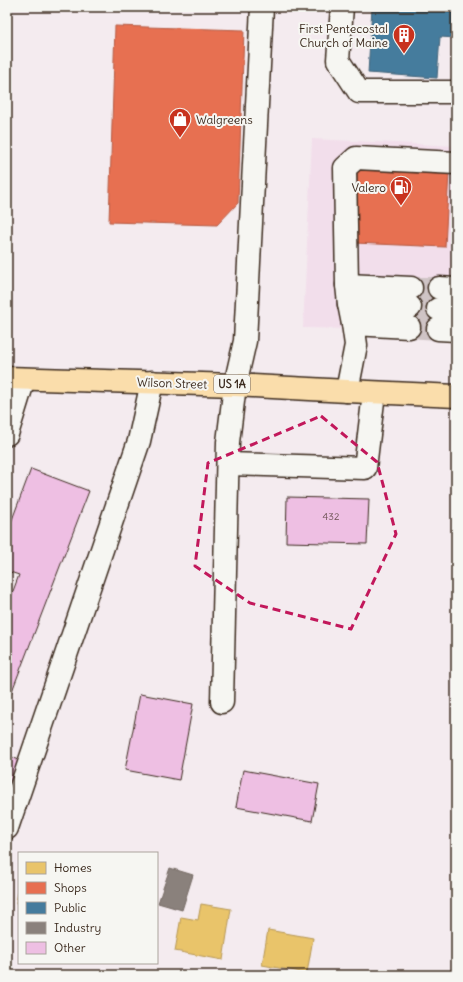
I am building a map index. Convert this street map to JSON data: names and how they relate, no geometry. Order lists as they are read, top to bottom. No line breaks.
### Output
{"streets":{"main road":["Wilson Street","US 1A"]},"places":{"building":["First Pentecostal Church of Maine"],"shop":["Walgreens"],"fuel station":["Valero"]},"house_numbers":["432"],"legend":["Homes","Shops","Public","Industry","Other"]}
